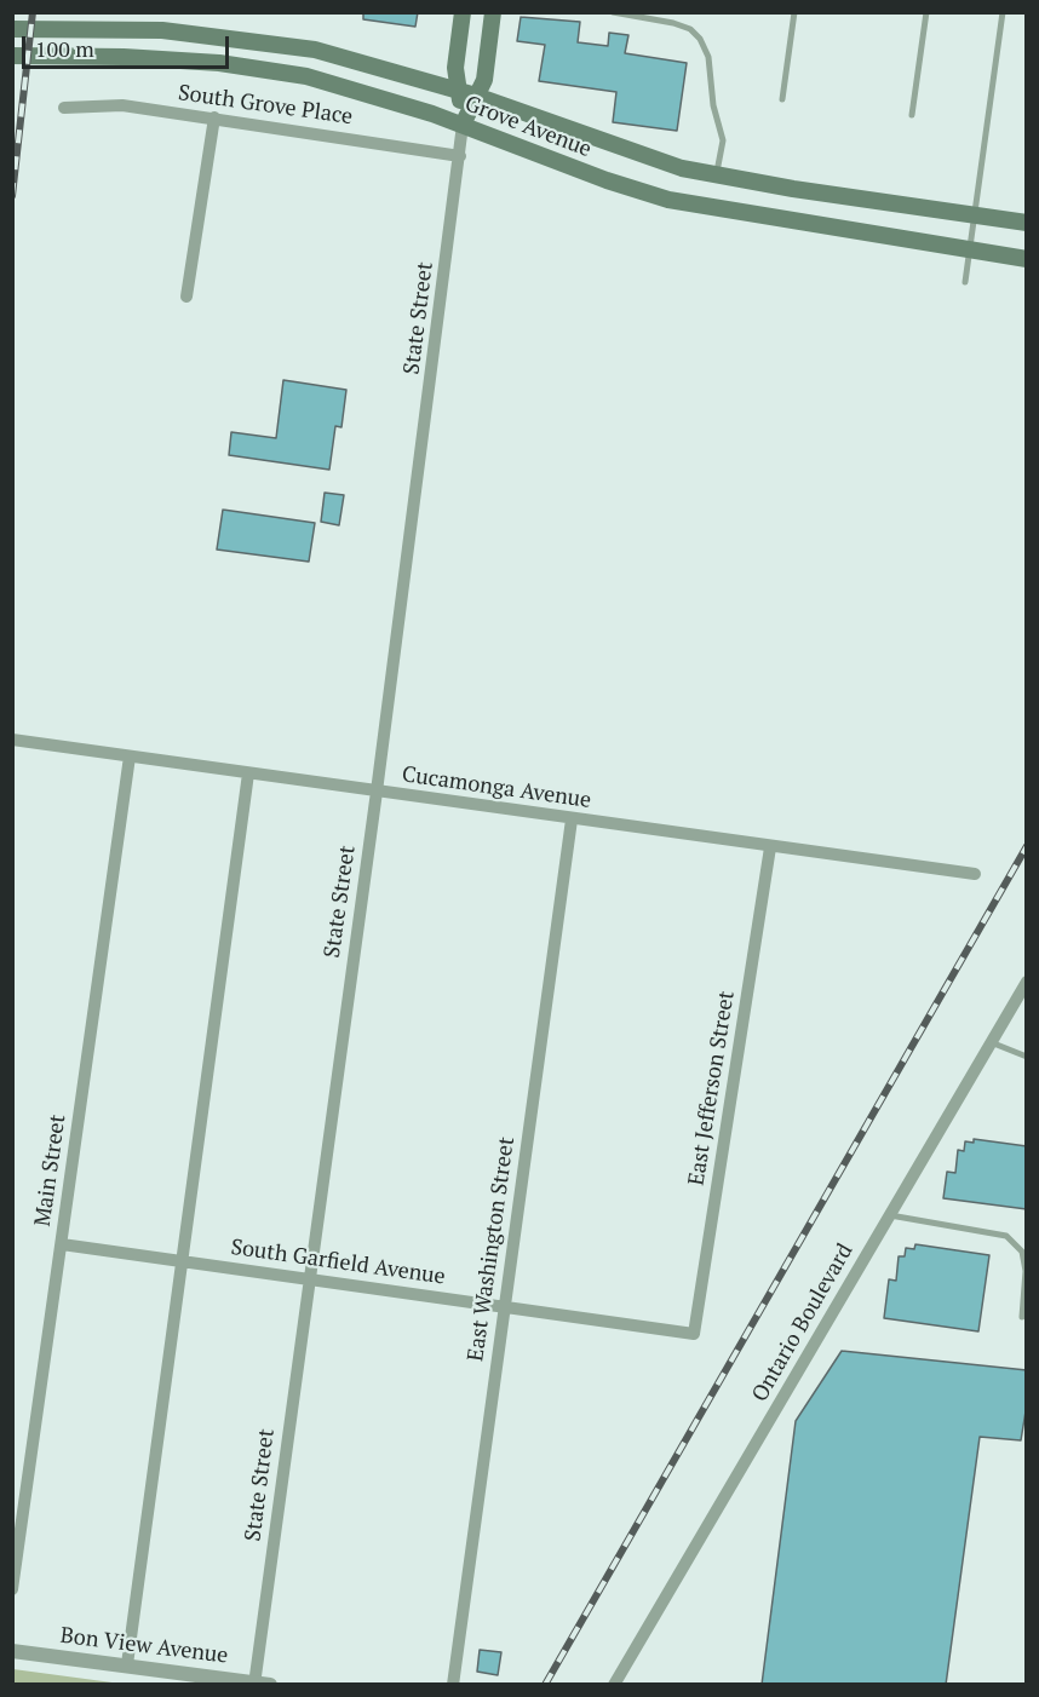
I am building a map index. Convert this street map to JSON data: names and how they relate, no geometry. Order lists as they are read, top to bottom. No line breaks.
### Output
{"streets":{"main road":["Grove Avenue"],"street":["South Grove Place","State Street","Cucamonga Avenue","East Jefferson Street","Main Street","East Washington Street","South Garfield Avenue","Ontario Boulevard","Bon View Avenue"]},"crossings":[["South Grove Place","State Street"],["Grove Avenue","State Street"],["State Street","Cucamonga Avenue"],["State Street","South Garfield Avenue"],["State Street","Bon View Avenue"],["Cucamonga Avenue","East Jefferson Street"],["Cucamonga Avenue","Main Street"],["Cucamonga Avenue","East Washington Street"],["East Jefferson Street","South Garfield Avenue"],["Main Street","South Garfield Avenue"],["East Washington Street","South Garfield Avenue"]],"scale_bar":"100 m"}
